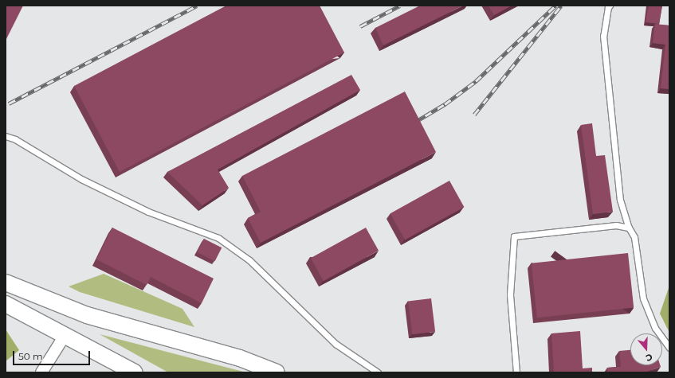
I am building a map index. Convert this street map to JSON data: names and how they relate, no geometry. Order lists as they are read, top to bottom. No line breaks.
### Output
{"scale_bar":"50 m","north":"bottom"}
